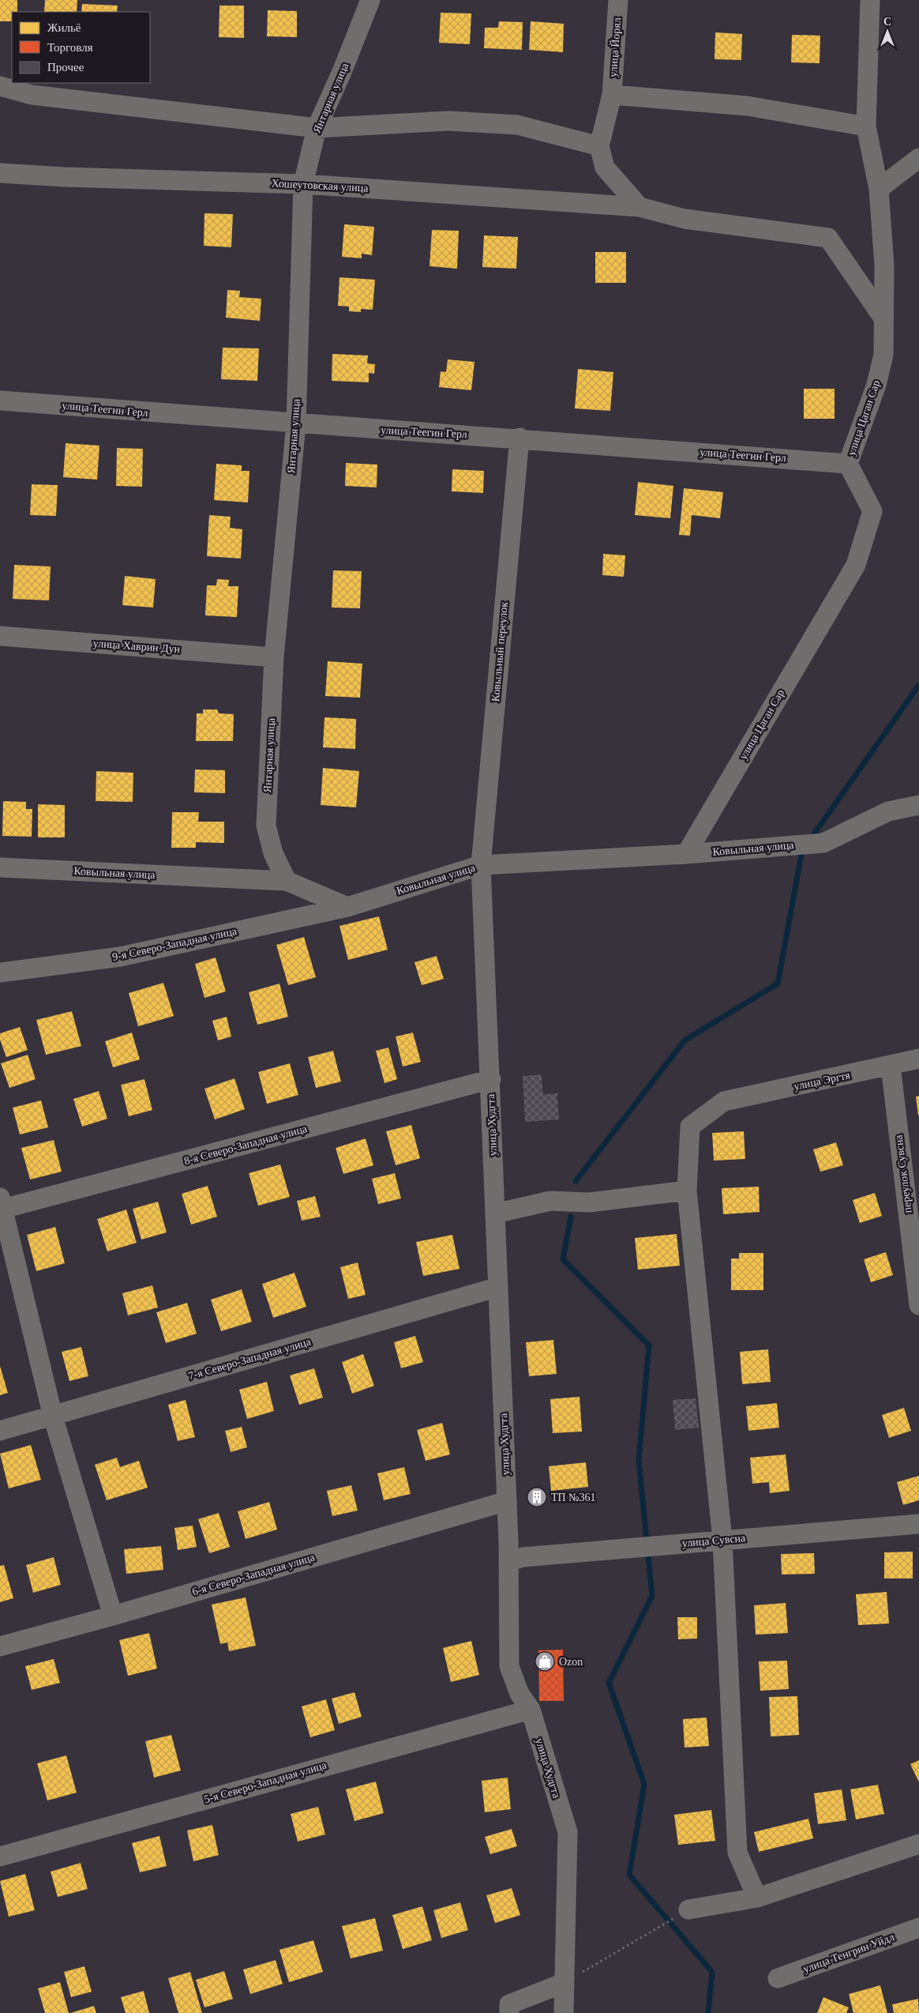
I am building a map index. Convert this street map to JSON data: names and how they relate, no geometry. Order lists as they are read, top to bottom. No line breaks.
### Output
{"streets":{"street":["улица Йорял","Янтарная улица","Хошеутовская улица","улица Теегин Герл","улица Цаган Сар","улица Хаврин Дун","Ковыльный переулок","Ковыльная улица","9-я Северо-Западная улица","улица Эргтя","улица Худгта","8-я Северо-Западная улица","переулок Сувсна","7-я Северо-Западная улица","улица Сувсна","6-я Северо-Западная улица","5-я Северо-Западная улица","улица Тенгрин Уйдл"]},"crossings":[["Янтарная улица","Хошеутовская улица"],["Янтарная улица","улица Теегин Герл"],["Янтарная улица","улица Хаврин Дун"],["Янтарная улица","Ковыльная улица"],["Хошеутовская улица","улица Цаган Сар"],["улица Теегин Герл","улица Цаган Сар"],["улица Теегин Герл","Ковыльный переулок"],["улица Цаган Сар","Ковыльная улица"],["Ковыльный переулок","Ковыльная улица"],["Ковыльный переулок","улица Худгта"],["Ковыльная улица","9-я Северо-Западная улица"],["Ковыльная улица","улица Худгта"],["улица Эргтя","переулок Сувсна"],["улица Худгта","8-я Северо-Западная улица"],["улица Худгта","7-я Северо-Западная улица"],["улица Худгта","улица Сувсна"],["улица Худгта","6-я Северо-Западная улица"],["улица Худгта","5-я Северо-Западная улица"]],"places":{"building":["ТП №361"],"shop":["Ozon"]},"legend":["Жильё","Торговля","Прочее"],"north":"top"}
